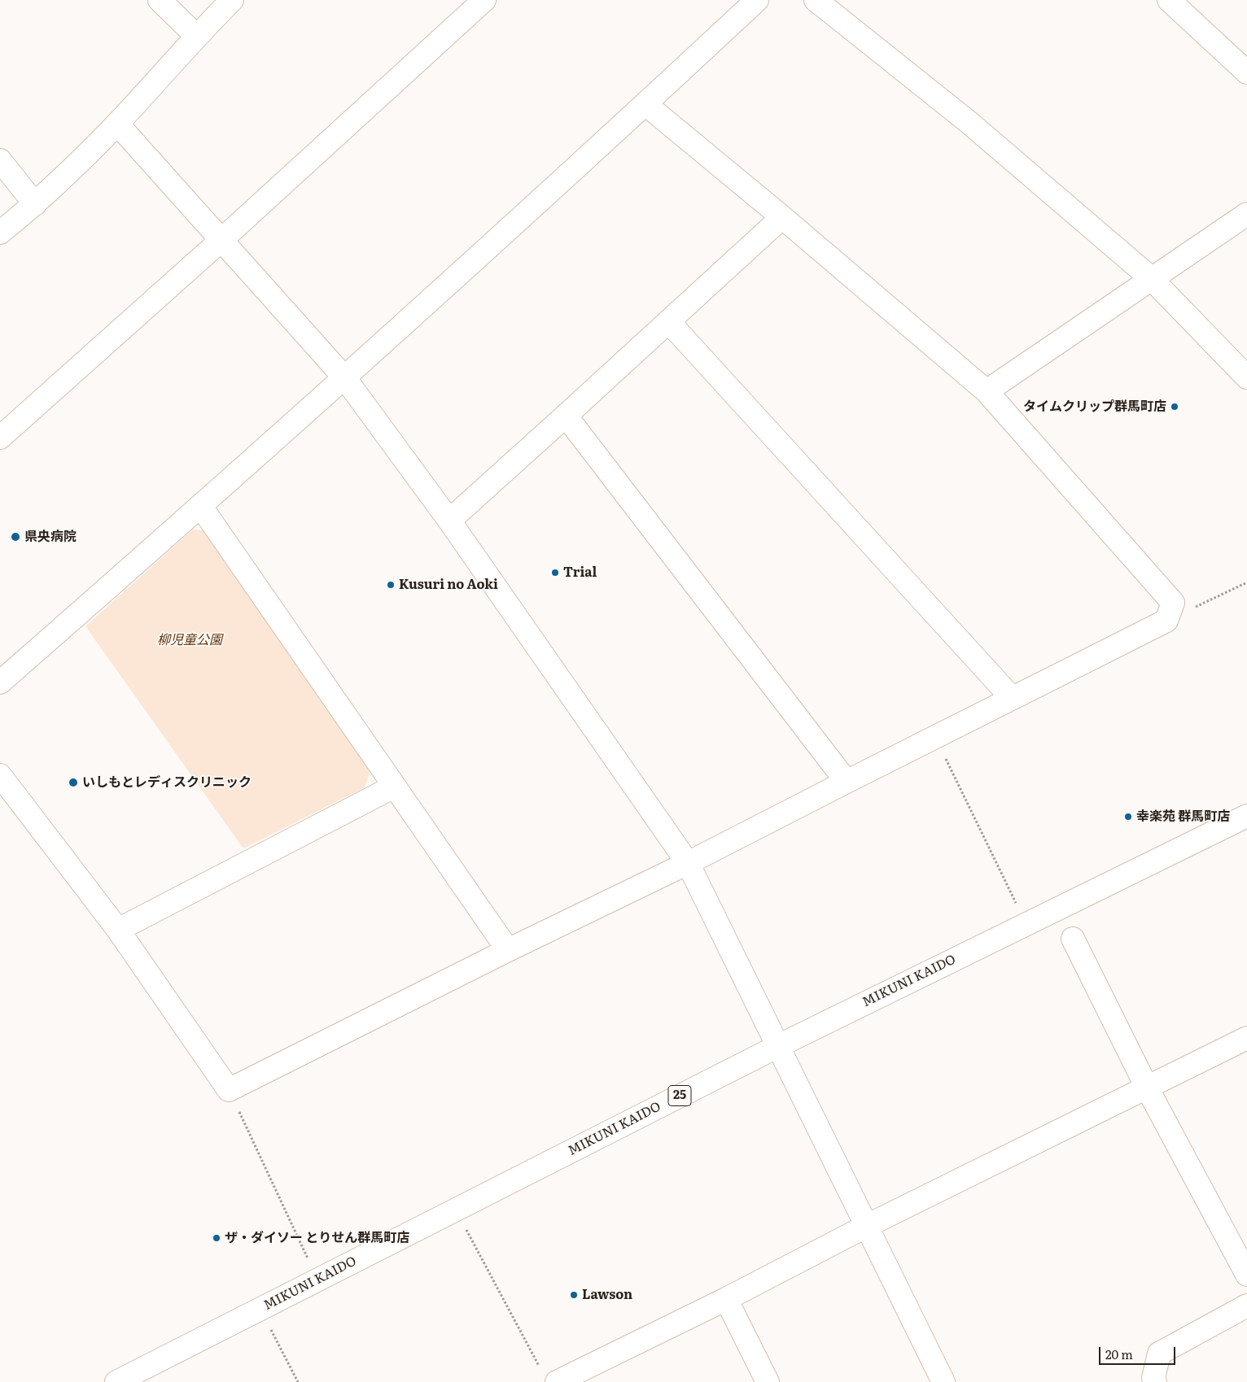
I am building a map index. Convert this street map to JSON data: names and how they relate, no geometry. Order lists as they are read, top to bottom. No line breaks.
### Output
{"streets":{"street":["MIKUNI KAIDO","25"]},"parks":["柳児童公園"],"places":["タイムクリップ群馬町店","県央病院","Trial","Kusuri no Aoki","いしもとレディスクリニック","幸楽苑 群馬町店","ザ・ダイソー とりせん群馬町店","Lawson"],"scale_bar":"20 m"}
